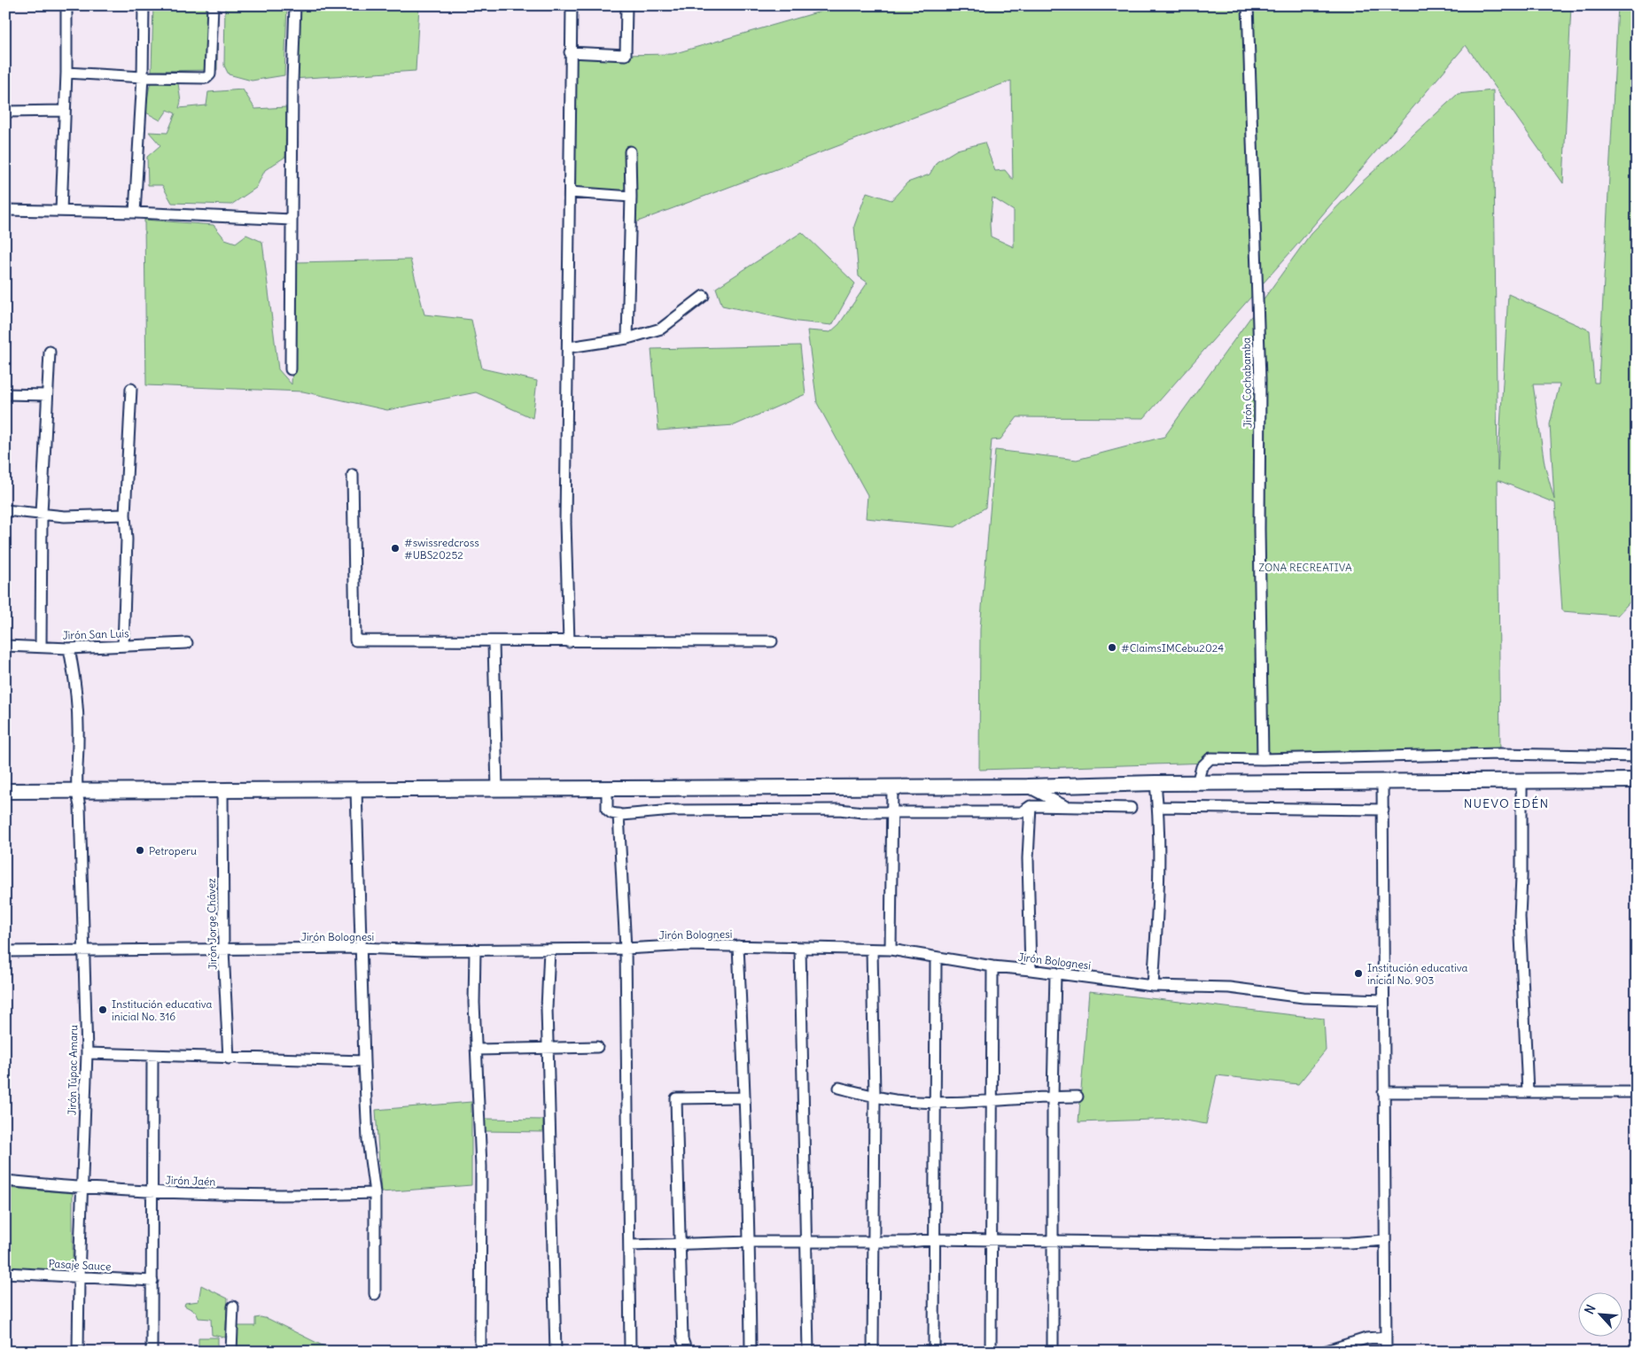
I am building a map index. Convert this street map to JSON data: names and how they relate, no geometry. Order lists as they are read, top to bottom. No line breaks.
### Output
{"streets":{"street":["Jirón Cochabamba","Jirón San Luis","Jirón Jorge Chávez","Jirón Bolognesi","Jirón Túpac Amaru","Jirón Jaén","Pasaje Sauce"]},"crossings":[["Jirón San Luis","Jirón Túpac Amaru"],["Jirón Jorge Chávez","Jirón Bolognesi"],["Jirón Bolognesi","Jirón Túpac Amaru"],["Jirón Túpac Amaru","Jirón Jaén"],["Jirón Túpac Amaru","Pasaje Sauce"]],"districts":["NUEVO EDÉN"],"parks":["ZONA RECREATIVA"],"places":["#swissredcross #UBS20252","#ClaimsIMCebu2024","Petroperu","Institución educativa inicial No. 903","Institución educativa inicial No. 316"],"north":"top left"}
